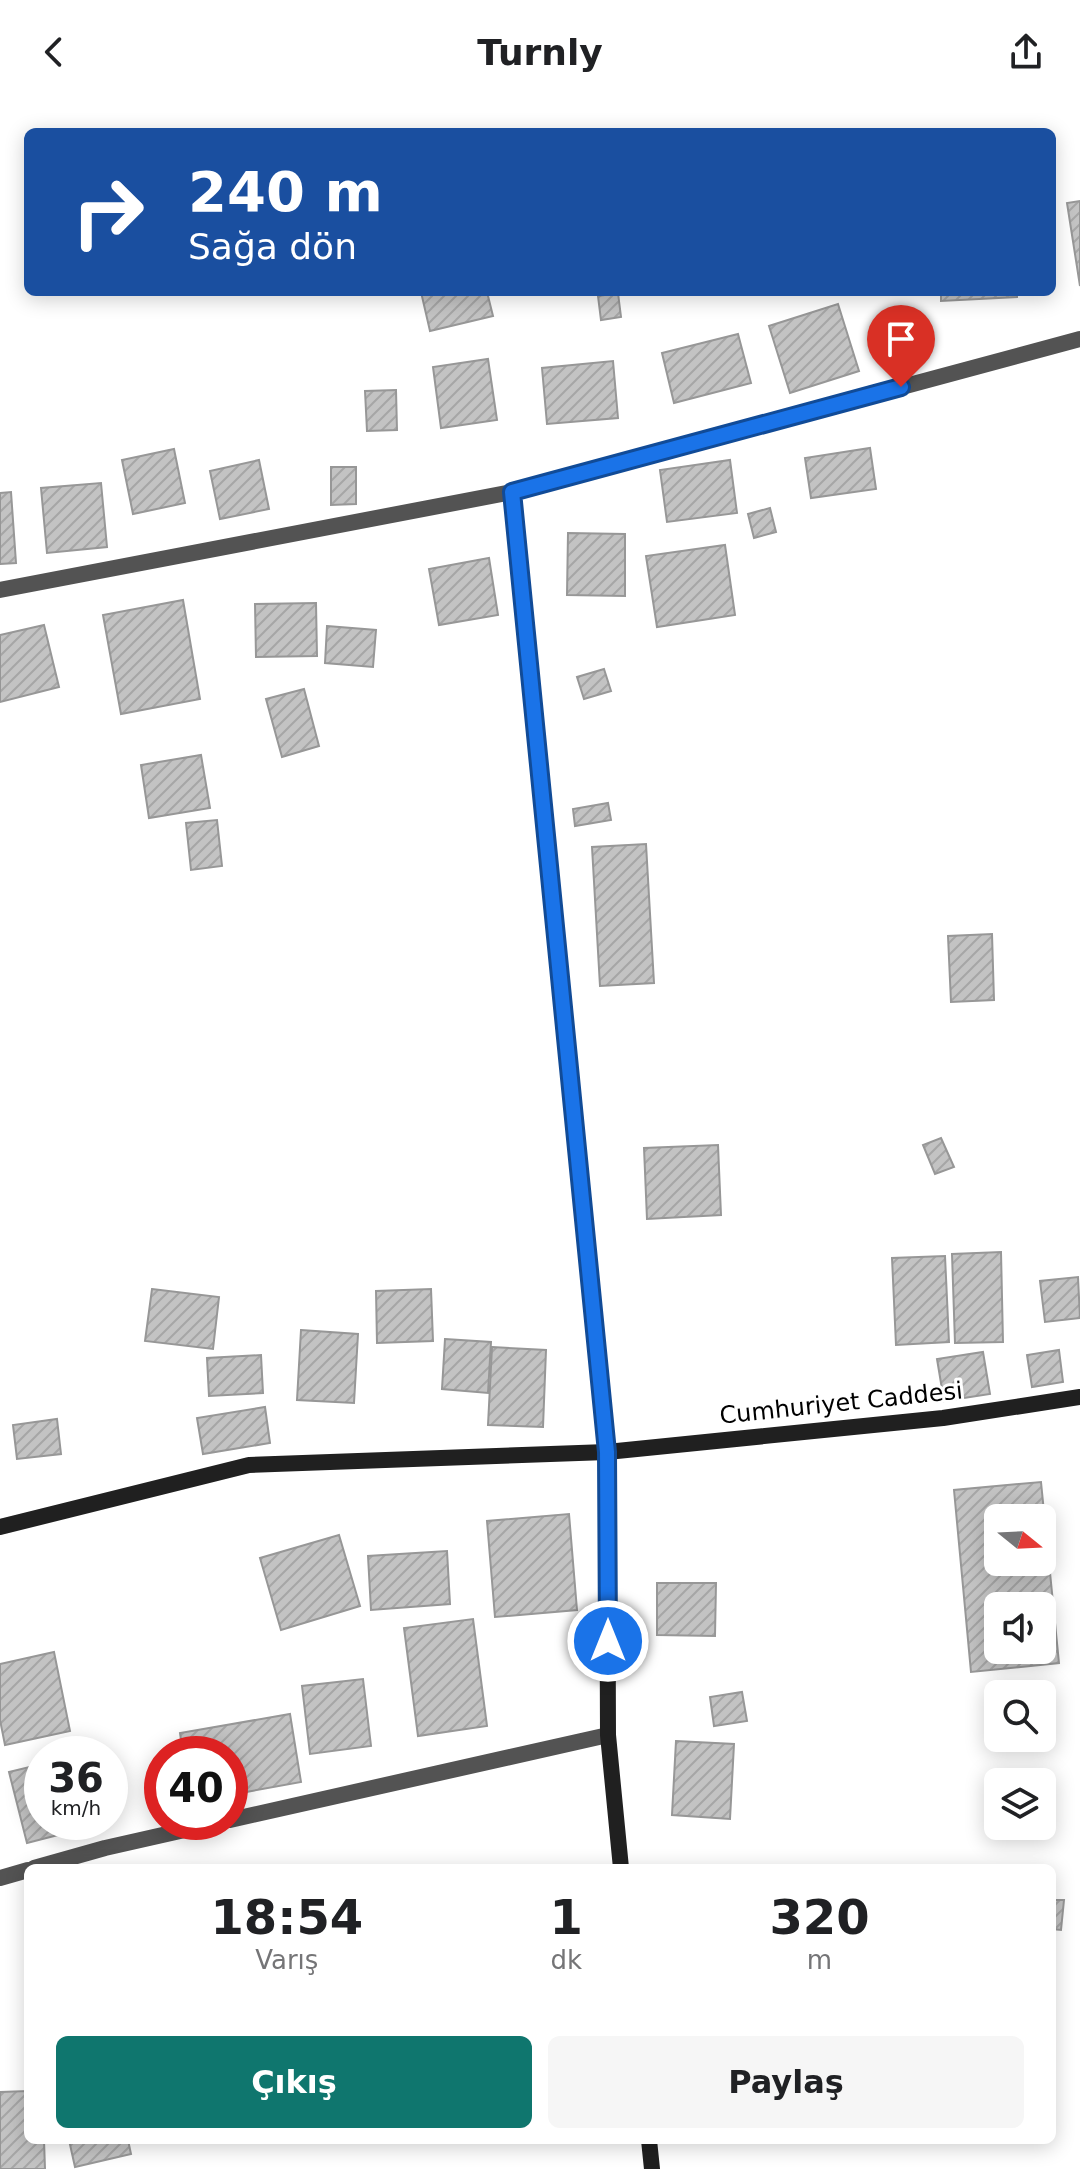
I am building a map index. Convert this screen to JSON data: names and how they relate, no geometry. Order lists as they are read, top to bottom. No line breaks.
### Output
{"streets":{"street":["Cumhuriyet Caddesi"]},"north":"right","page":{"header":"Turnly","turn":["240 m","Sağa dön"],"speed":"36 km/h","limit":"40","eta":["18:54","Varış","1","dk","320","m"],"buttons":["Çıkış","Paylaş"]}}
